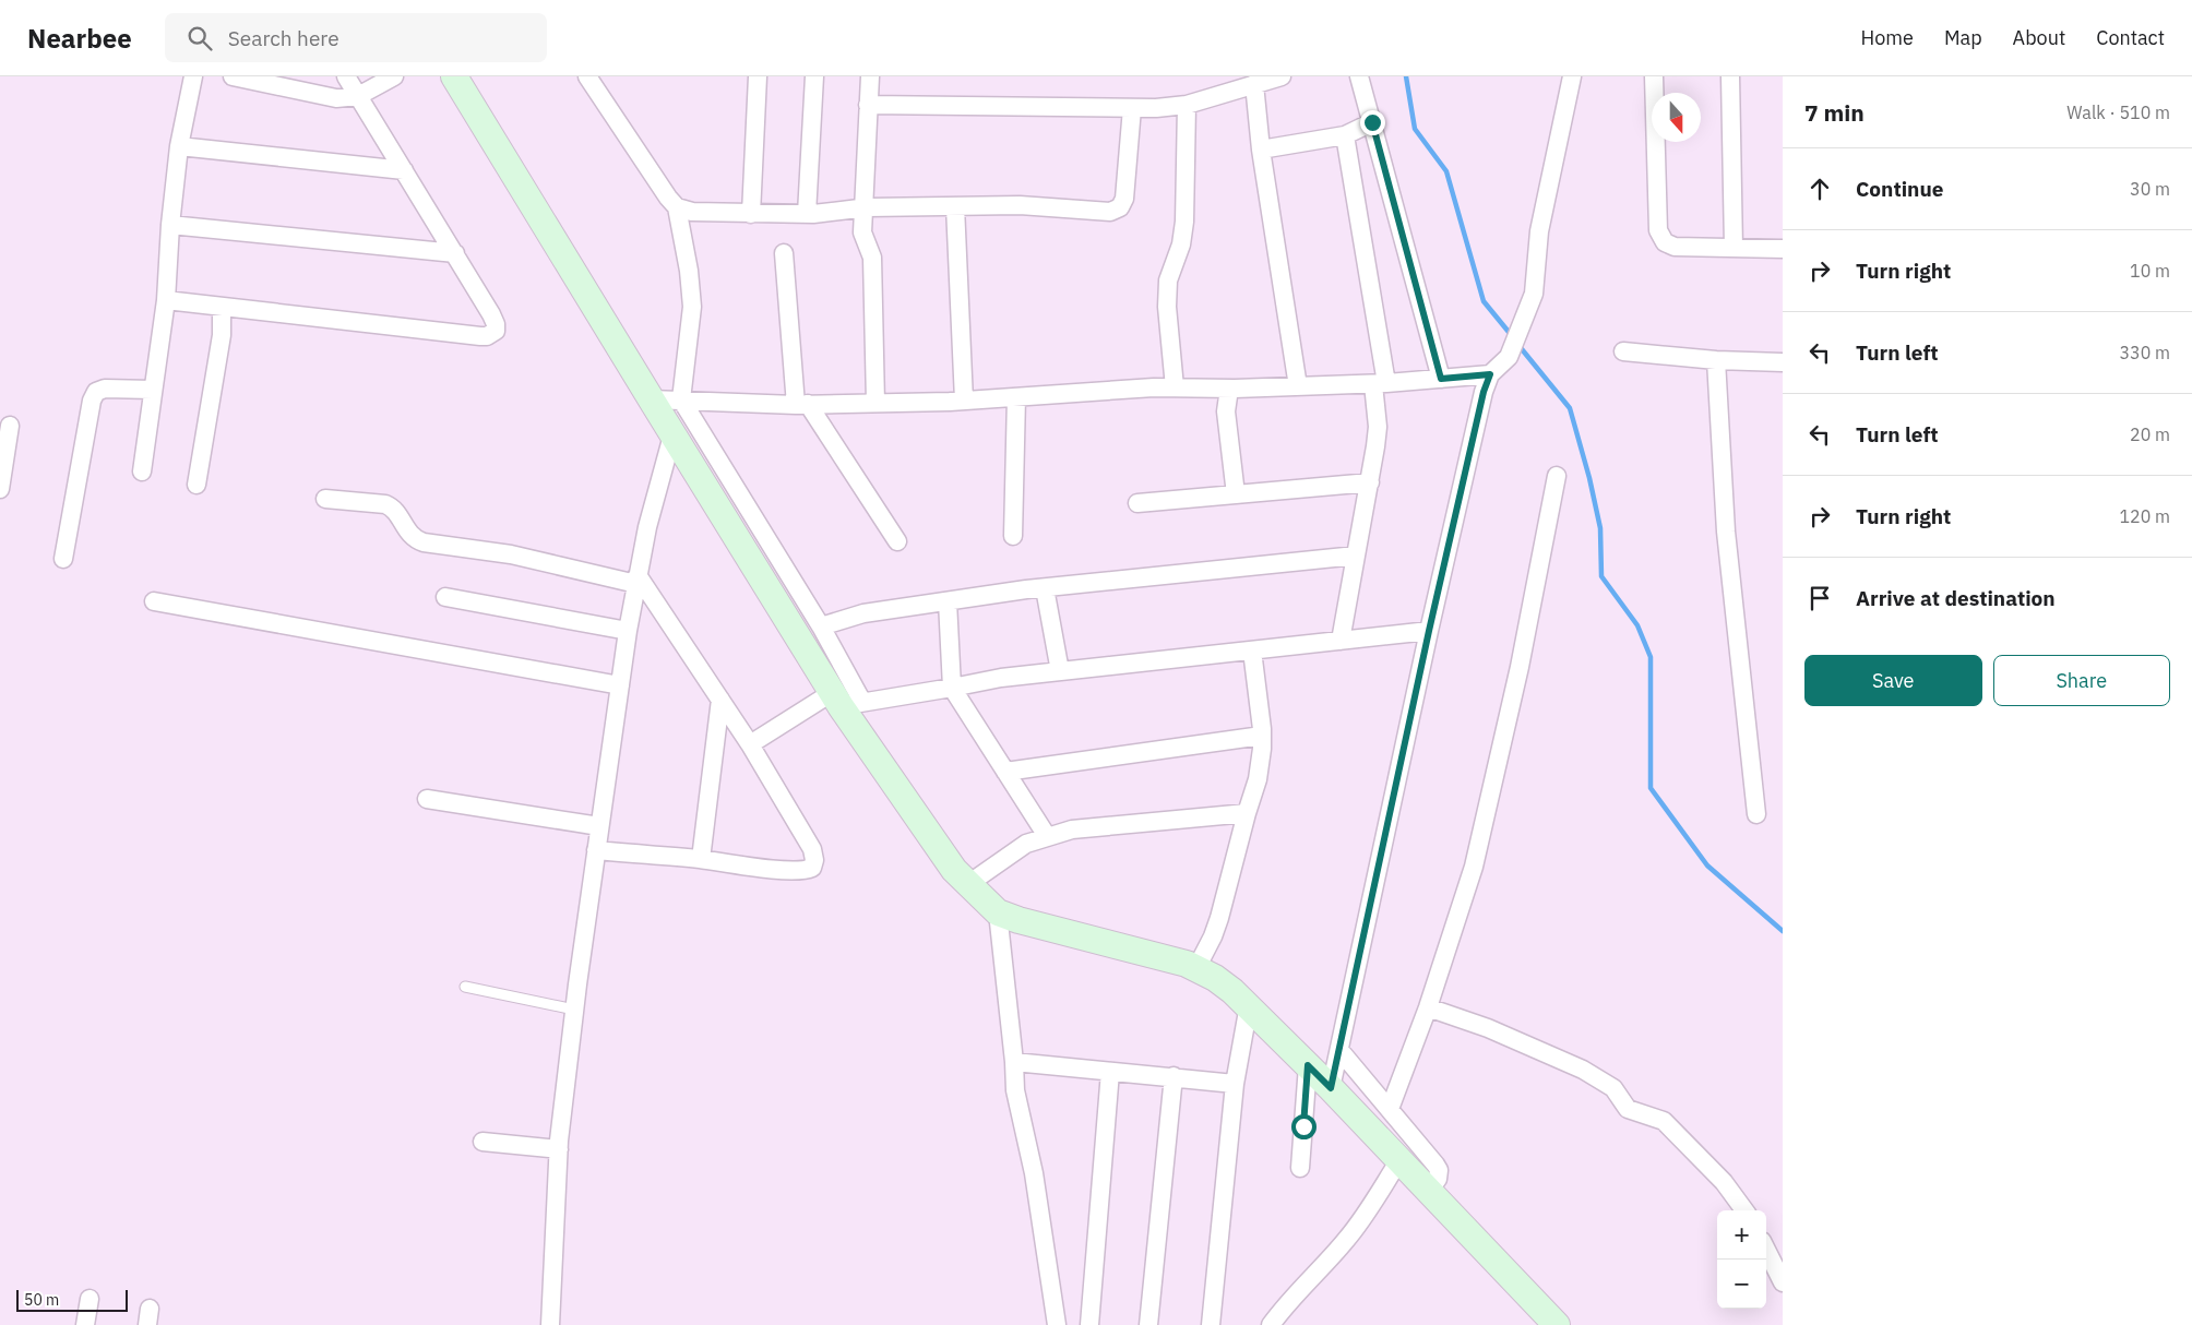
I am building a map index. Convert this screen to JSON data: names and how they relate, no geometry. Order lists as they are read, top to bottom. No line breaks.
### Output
{"scale_bar":"50 m","north":"bottom","page":{"header":"Nearbee","search":"Search here","nav":["Home","Map","About","Contact"],"heading":["7 min","Walk · 510 m"],"list":[["Continue","30 m"],["Turn right","10 m"],["Turn left","330 m"],["Turn left","20 m"],["Turn right","120 m"],"Arrive at destination"],"buttons":["Save","Share"],"map_buttons":["+","−"],"scale":"50 m"}}
